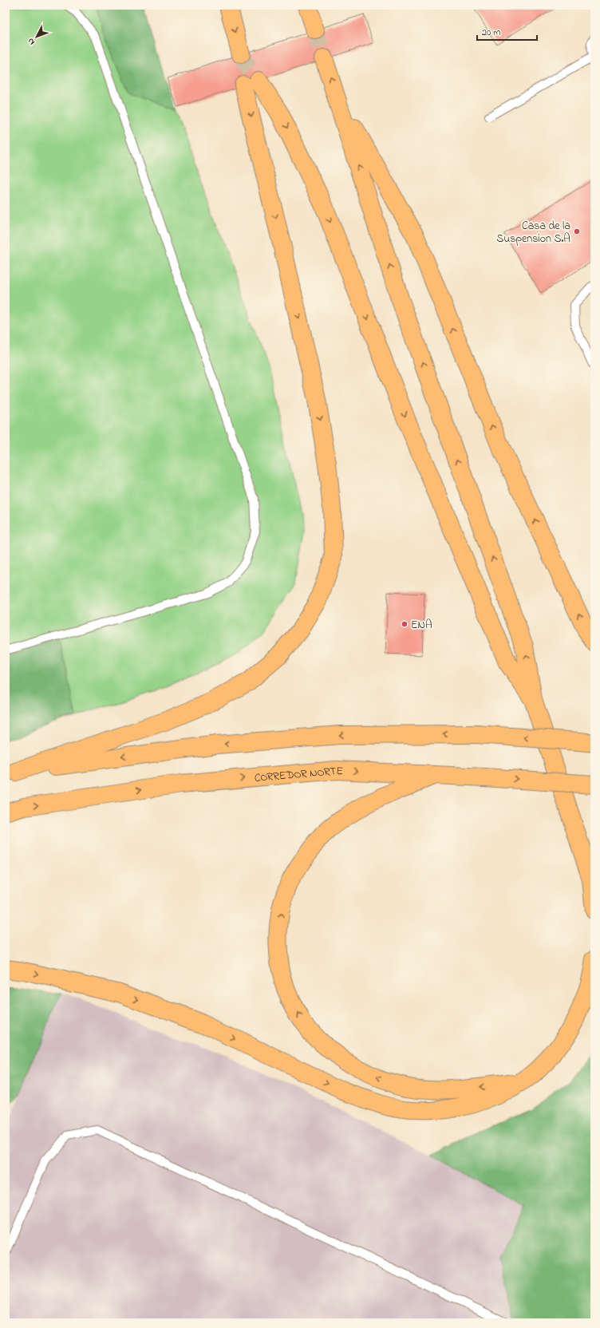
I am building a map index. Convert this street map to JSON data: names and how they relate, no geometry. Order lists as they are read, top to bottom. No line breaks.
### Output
{"streets":{"highway":["CORREDOR NORTE"]},"places":["Casa de la Suspension S.A","ENA"],"scale_bar":"20 m","north":"bottom left"}
